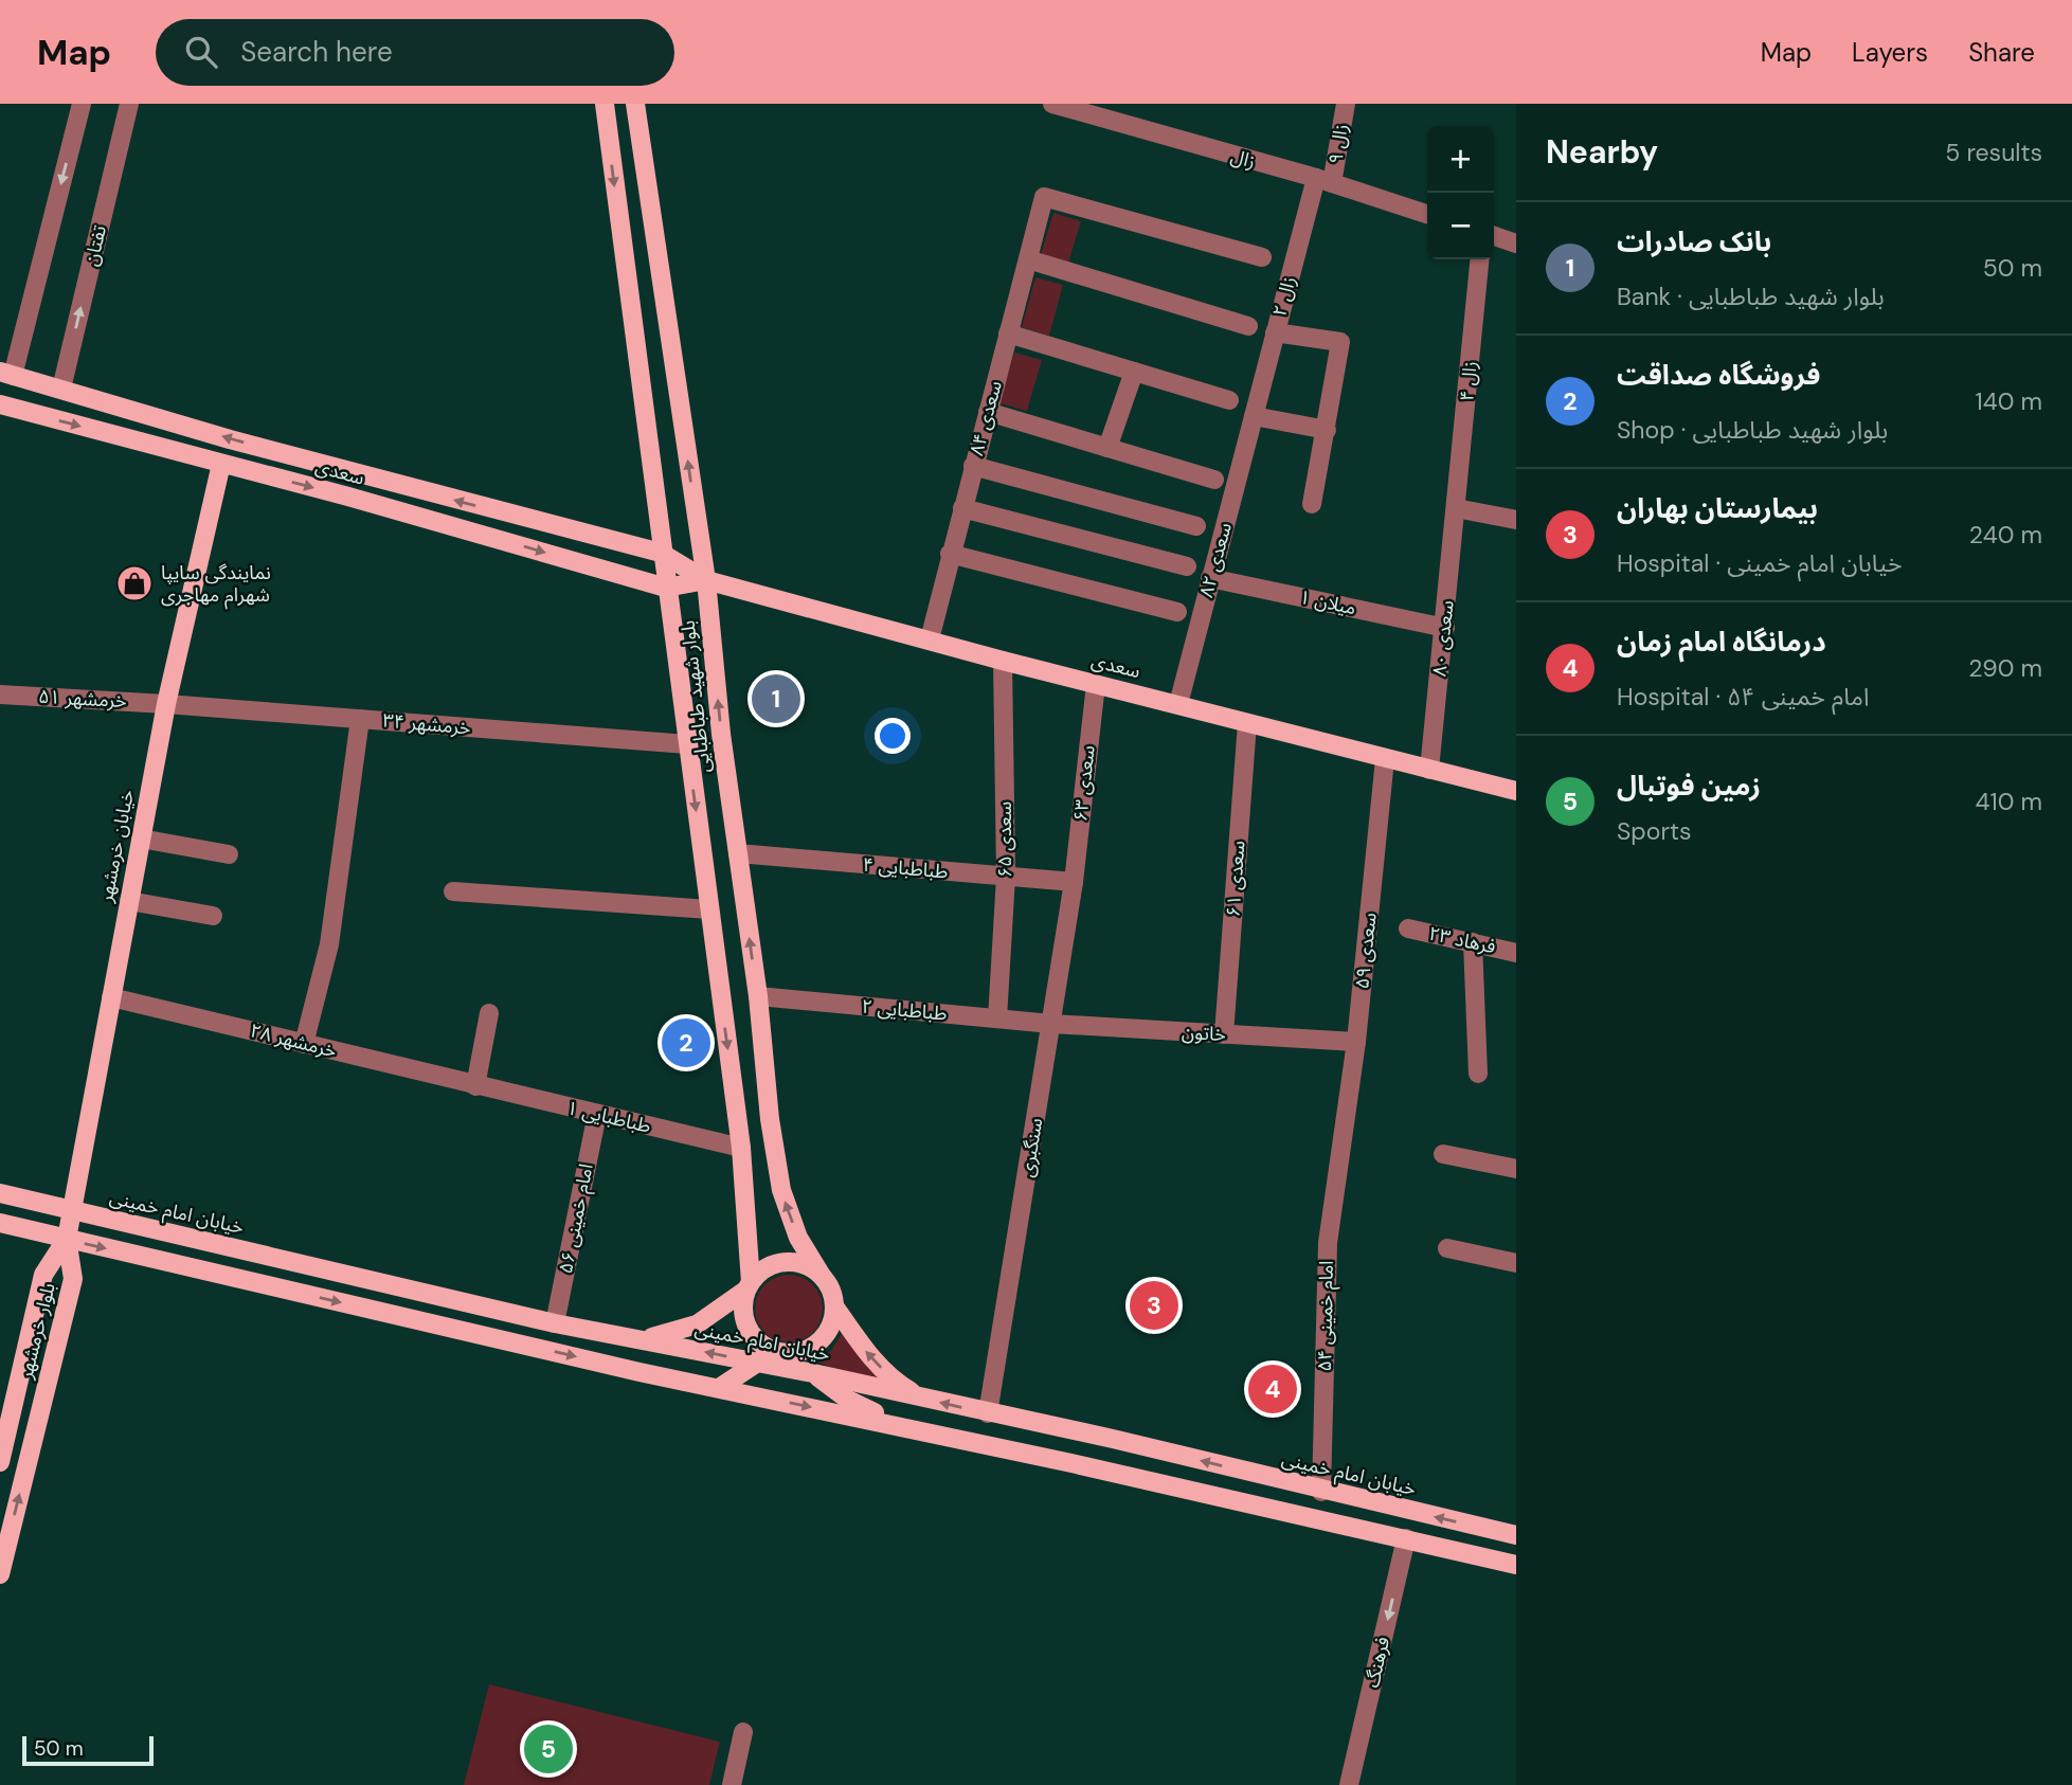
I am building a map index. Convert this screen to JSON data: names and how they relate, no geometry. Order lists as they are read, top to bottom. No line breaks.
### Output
{"streets":{"main road":["سعدی","بلوار شهید طباطبایی","خیابان خرمشهر","خیابان امام خمینی","بلوار خرمشهر"],"street":["زال ۹","زال","تفتان","زال ۲","زال ۴","سعدی ۸۴","سعدی ۸۲","میلان ۱","سعدی ۸۰","خرمشهر ۵۱","خرمشهر ۳۴","سعدی ۶۳","سعدی ۶۵","طباطبایی ۴","سعدی ۶۱","فرهاد ۲۳","سعدی ۵۹","طباطبایی ۲","خاتون","خرمشهر ۲۸","طباطبایی ۱","سنگبری","امام خمینی ۵۶","امام خمینی ۵۴","فرهنگ"]},"crossings":[["زال ۹","زال"],["زال ۹","زال ۲"],["زال","زال ۲"],["تفتان","سعدی"],["زال ۲","سعدی ۸۲"],["زال ۴","سعدی ۸۰"],["سعدی ۸۴","سعدی"],["سعدی","سعدی ۸۲"],["سعدی","سعدی ۸۰"],["سعدی","بلوار شهید طباطبایی"],["سعدی","سعدی ۶۳"],["سعدی","سعدی ۶۵"],["سعدی","خیابان خرمشهر"],["سعدی","سعدی ۶۱"],["سعدی","سعدی ۵۹"],["سعدی ۸۲","میلان ۱"],["میلان ۱","سعدی ۸۰"],["بلوار شهید طباطبایی","خرمشهر ۳۴"],["بلوار شهید طباطبایی","طباطبایی ۴"],["بلوار شهید طباطبایی","طباطبایی ۲"],["بلوار شهید طباطبایی","طباطبایی ۱"],["بلوار شهید طباطبایی","خیابان امام خمینی"],["خرمشهر ۵۱","خرمشهر ۳۴"],["خرمشهر ۵۱","خیابان خرمشهر"],["خرمشهر ۳۴","خیابان خرمشهر"],["سعدی ۶۳","طباطبایی ۴"],["سعدی ۶۳","سنگبری"],["سعدی ۶۵","طباطبایی ۴"],["سعدی ۶۵","طباطبایی ۲"],["خیابان خرمشهر","خرمشهر ۲۸"],["خیابان خرمشهر","خیابان امام خمینی"],["خیابان خرمشهر","بلوار خرمشهر"],["طباطبایی ۴","سنگبری"],["سعدی ۶۱","خاتون"],["سعدی ۵۹","خاتون"],["سعدی ۵۹","امام خمینی ۵۴"],["طباطبایی ۲","خاتون"],["طباطبایی ۲","سنگبری"],["خاتون","سنگبری"],["خرمشهر ۲۸","طباطبایی ۱"],["طباطبایی ۱","امام خمینی ۵۶"],["سنگبری","خیابان امام خمینی"],["خیابان امام خمینی","امام خمینی ۵۶"],["خیابان امام خمینی","امام خمینی ۵۴"]],"one_way":["فرهنگ"],"places":{"shop":["نمایندگی سایپا شهرام مهاجری"]},"scale_bar":"50 m","page":{"header":"Map","search":"Search here","nav":["Map","Layers","Share"],"heading":["Nearby","5 results"],"map_buttons":["+","−"],"list":[{"mark":"1","name":"بانک صادرات","note":"Bank · بلوار شهید طباطبایی","value":"50 m"},{"mark":"2","name":"فروشگاه صداقت","note":"Shop · بلوار شهید طباطبایی","value":"140 m"},{"mark":"3","name":"بیمارستان بهاران","note":"Hospital · خیابان امام خمینی","value":"240 m"},{"mark":"4","name":"درمانگاه امام زمان","note":"Hospital · امام خمینی ۵۴","value":"290 m"},{"mark":"5","name":"زمین فوتبال","note":"Sports","value":"410 m"}],"pins":["1","2","3","4","5"],"scale":"50 m"}}
